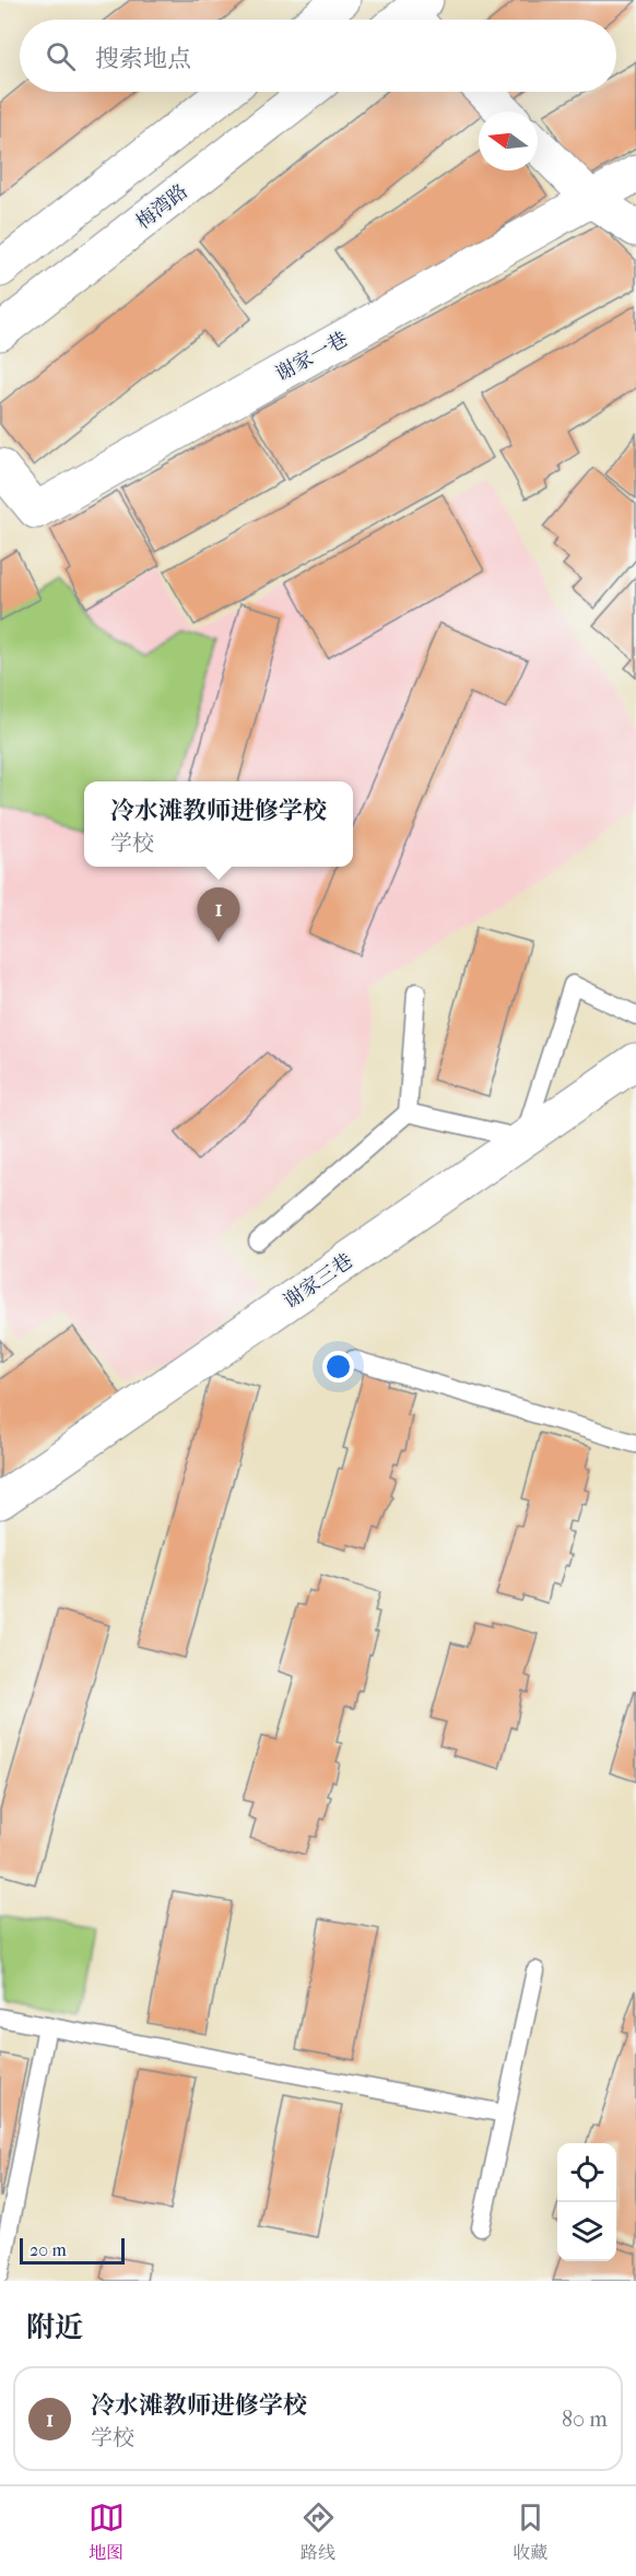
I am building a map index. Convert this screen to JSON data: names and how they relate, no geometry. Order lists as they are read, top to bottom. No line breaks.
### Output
{"streets":{"street":["梅湾路","谢家一巷","谢家三巷"]},"scale_bar":"20 m","north":"left","page":{"search":"搜索地点","popup":["冷水滩教师进修学校","学校"],"pins":"1","scale":"20 m","heading":"附近","list":[{"mark":"1","name":"冷水滩教师进修学校","note":"学校","value":"80 m"}],"nav":["地图","路线","收藏"]}}
